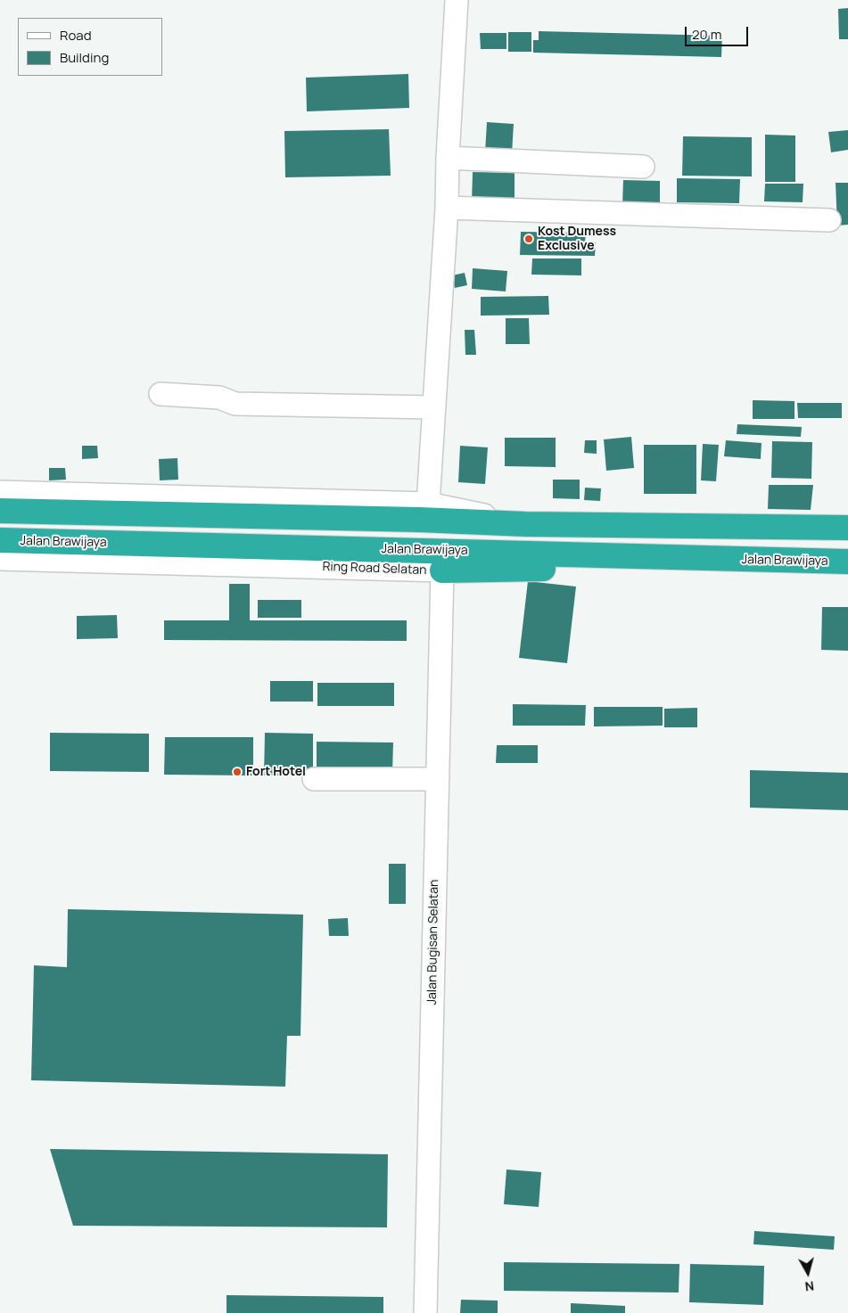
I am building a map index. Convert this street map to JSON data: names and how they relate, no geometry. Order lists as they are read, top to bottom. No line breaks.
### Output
{"streets":{"highway":["Jalan Brawijaya","Ring Road Selatan"],"street":["Jalan Bugisan Selatan"]},"crossings":[["Jalan Brawijaya","Ring Road Selatan"],["Ring Road Selatan","Jalan Bugisan Selatan"]],"places":["Kost Dumess Exclusive","Fort Hotel"],"legend":["Road","Building"],"scale_bar":"20 m","north":"bottom"}
